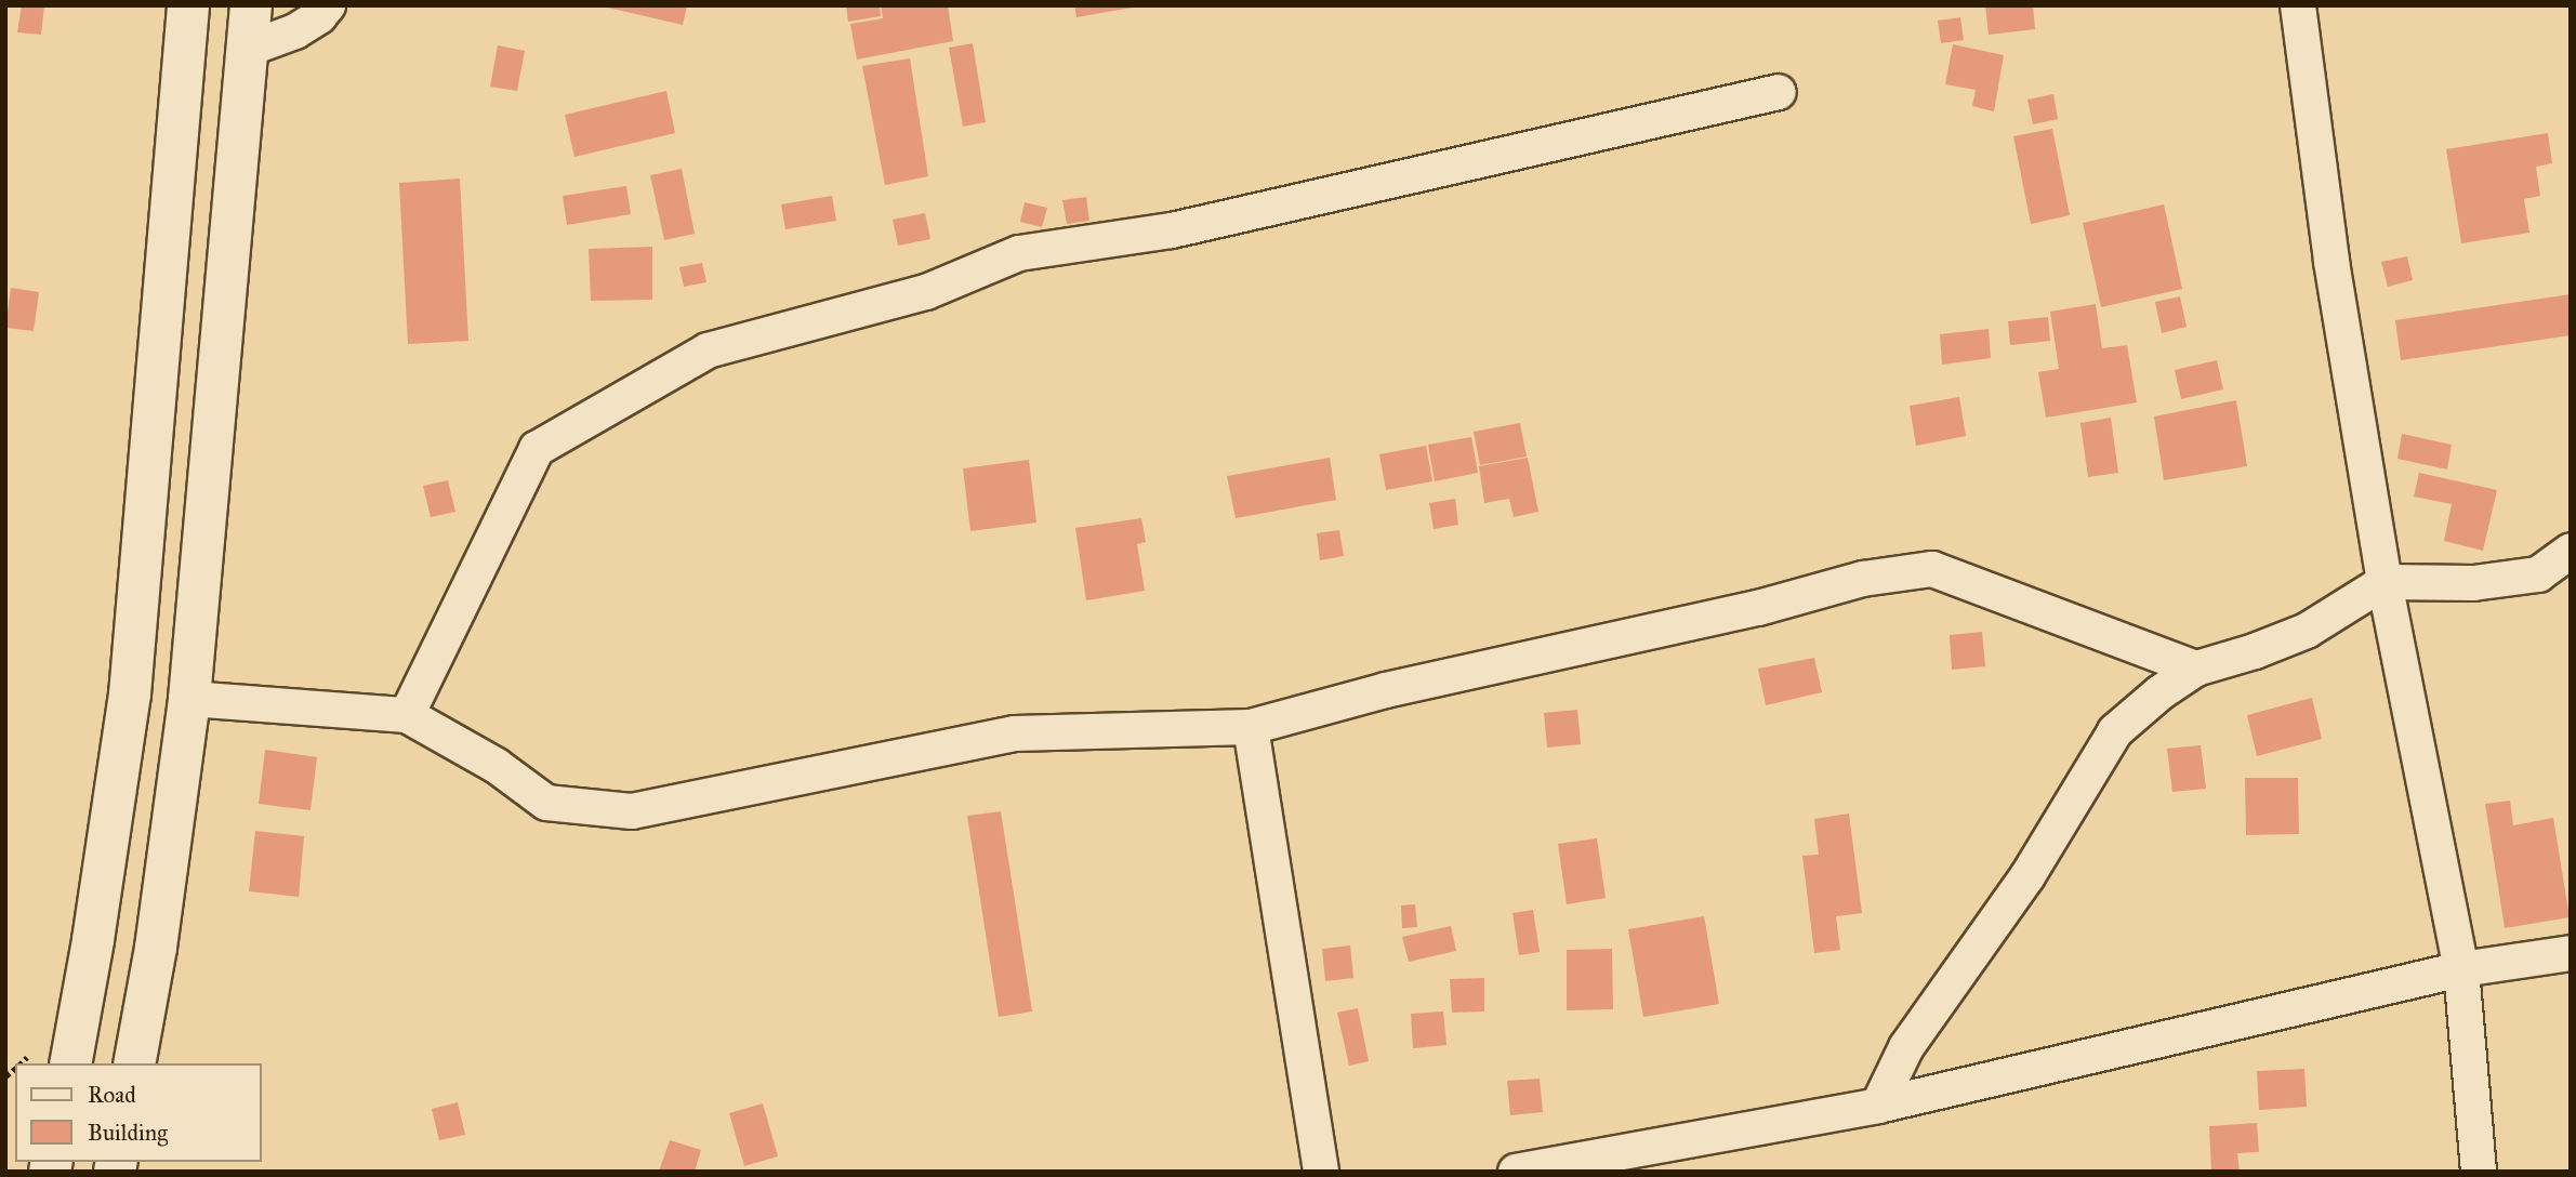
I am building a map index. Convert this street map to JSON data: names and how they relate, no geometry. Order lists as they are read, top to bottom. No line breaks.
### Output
{"legend":["Road","Building"]}
